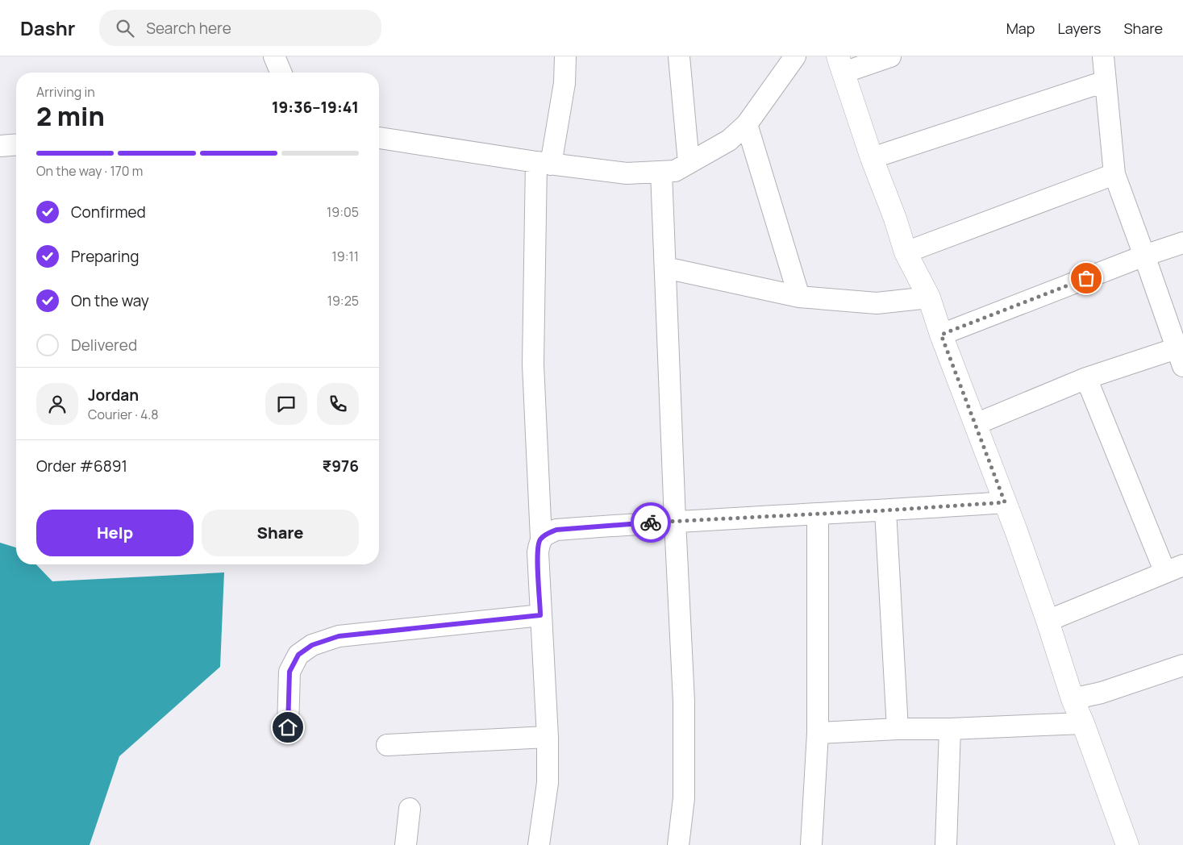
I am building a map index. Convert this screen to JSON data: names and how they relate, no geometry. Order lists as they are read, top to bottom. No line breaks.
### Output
{"page":{"header":"Dashr","search":"Search here","nav":["Map","Layers","Share"],"heading":["2 min","Arriving in","19:36–19:41"],"panel":["Jordan","Courier · 4.8","Order #6891","₹976"],"bar":"On the way · 170 m","list":[["Confirmed","19:05"],["Preparing","19:11"],["On the way","19:25"],"Delivered"],"buttons":["Help","Share"]}}
